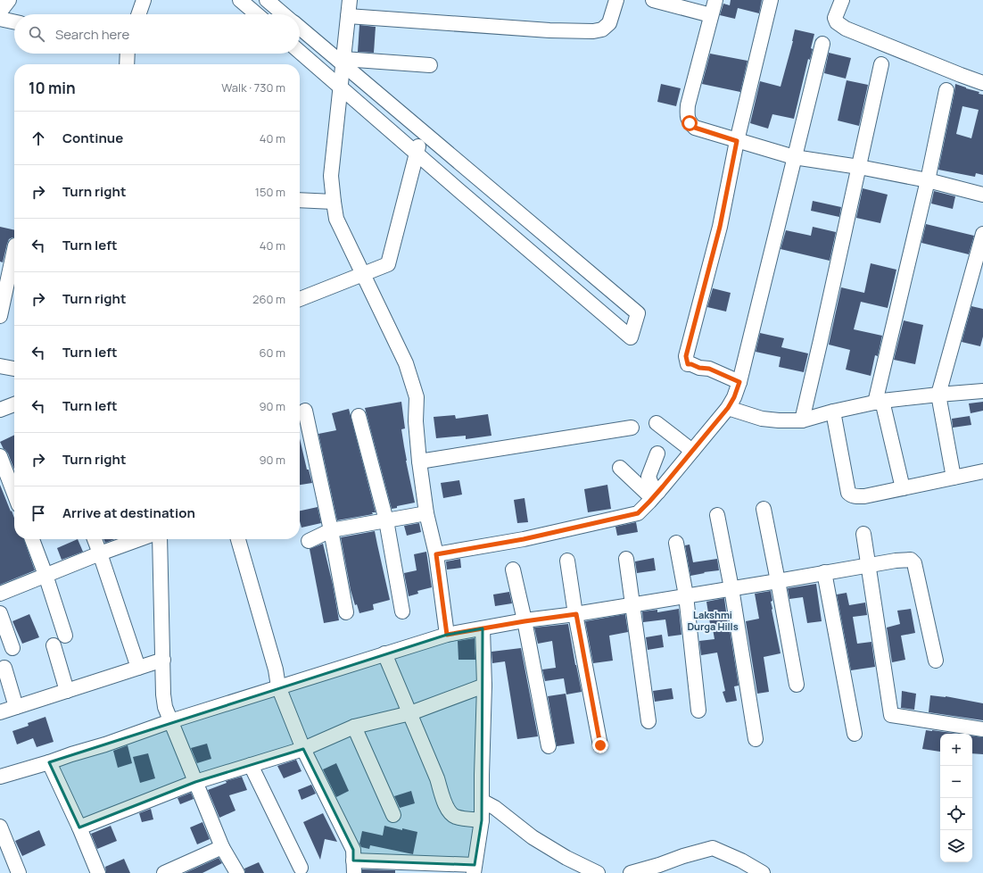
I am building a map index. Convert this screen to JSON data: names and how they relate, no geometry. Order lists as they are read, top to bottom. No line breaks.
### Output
{"districts":["Lakshmi Durga Hills"],"page":{"search":"Search here","heading":["10 min","Walk · 730 m"],"list":[["Continue","40 m"],["Turn right","150 m"],["Turn left","40 m"],["Turn right","260 m"],["Turn left","60 m"],["Turn left","90 m"],["Turn right","90 m"],"Arrive at destination"],"map_buttons":["+","−"]}}
